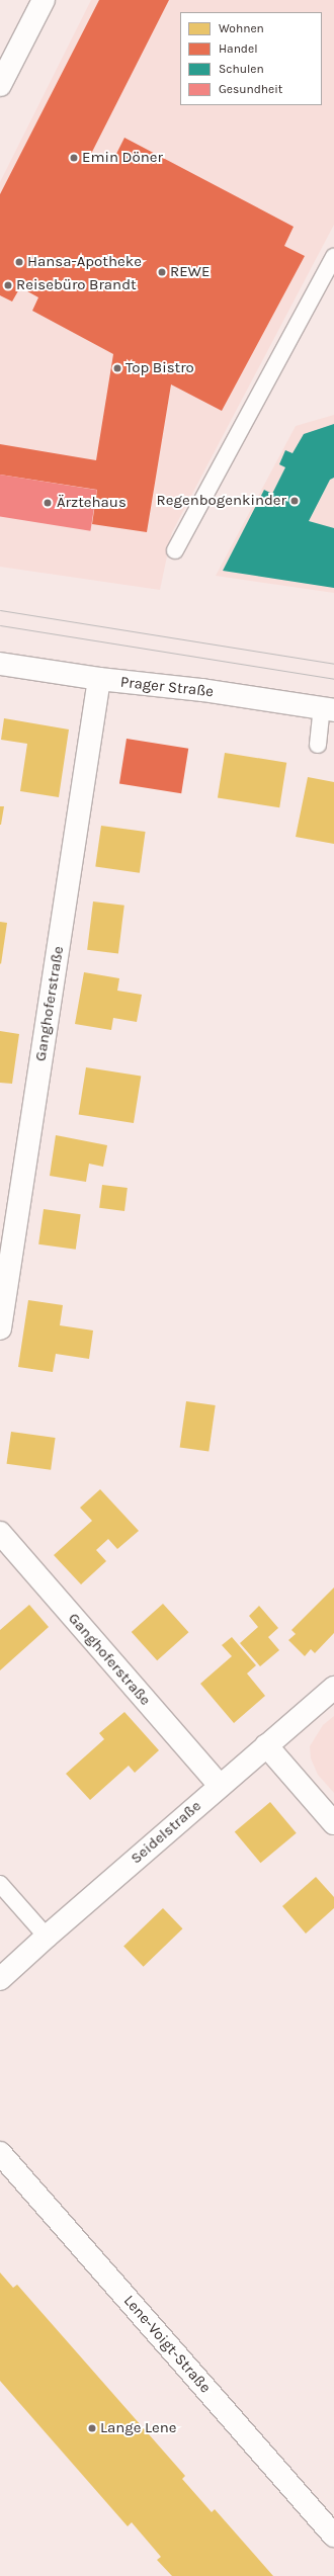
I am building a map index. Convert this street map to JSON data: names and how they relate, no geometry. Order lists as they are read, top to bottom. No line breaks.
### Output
{"streets":{"street":["Prager Straße","Ganghoferstraße","Seidelstraße","Lene-Voigt-Straße"]},"crossings":[["Prager Straße","Ganghoferstraße"],["Ganghoferstraße","Seidelstraße"]],"places":["Emin Döner","Hansa-Apotheke","REWE","Reisebüro Brandt","Top Bistro","Regenbogenkinder","Ärztehaus","Lange Lene"],"legend":["Wohnen","Handel","Schulen","Gesundheit"]}
